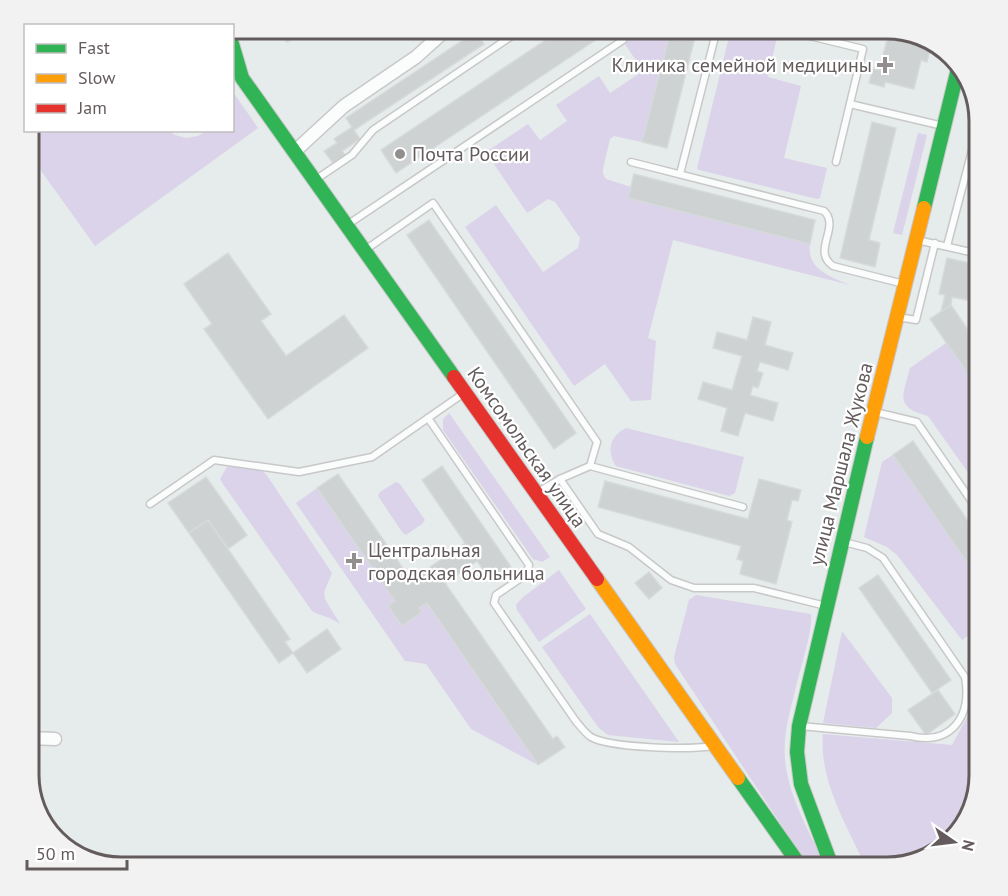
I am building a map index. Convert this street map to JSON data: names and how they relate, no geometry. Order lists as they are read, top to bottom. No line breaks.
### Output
{"streets":{"street":["Комсомольская улица","улица Маршала Жукова"]},"places":{"health":["Клиника семейной медицины","Центральная городская больница"],"other":["Почта России"]},"legend":["Fast","Slow","Jam"],"scale_bar":"50 m","north":"right"}
